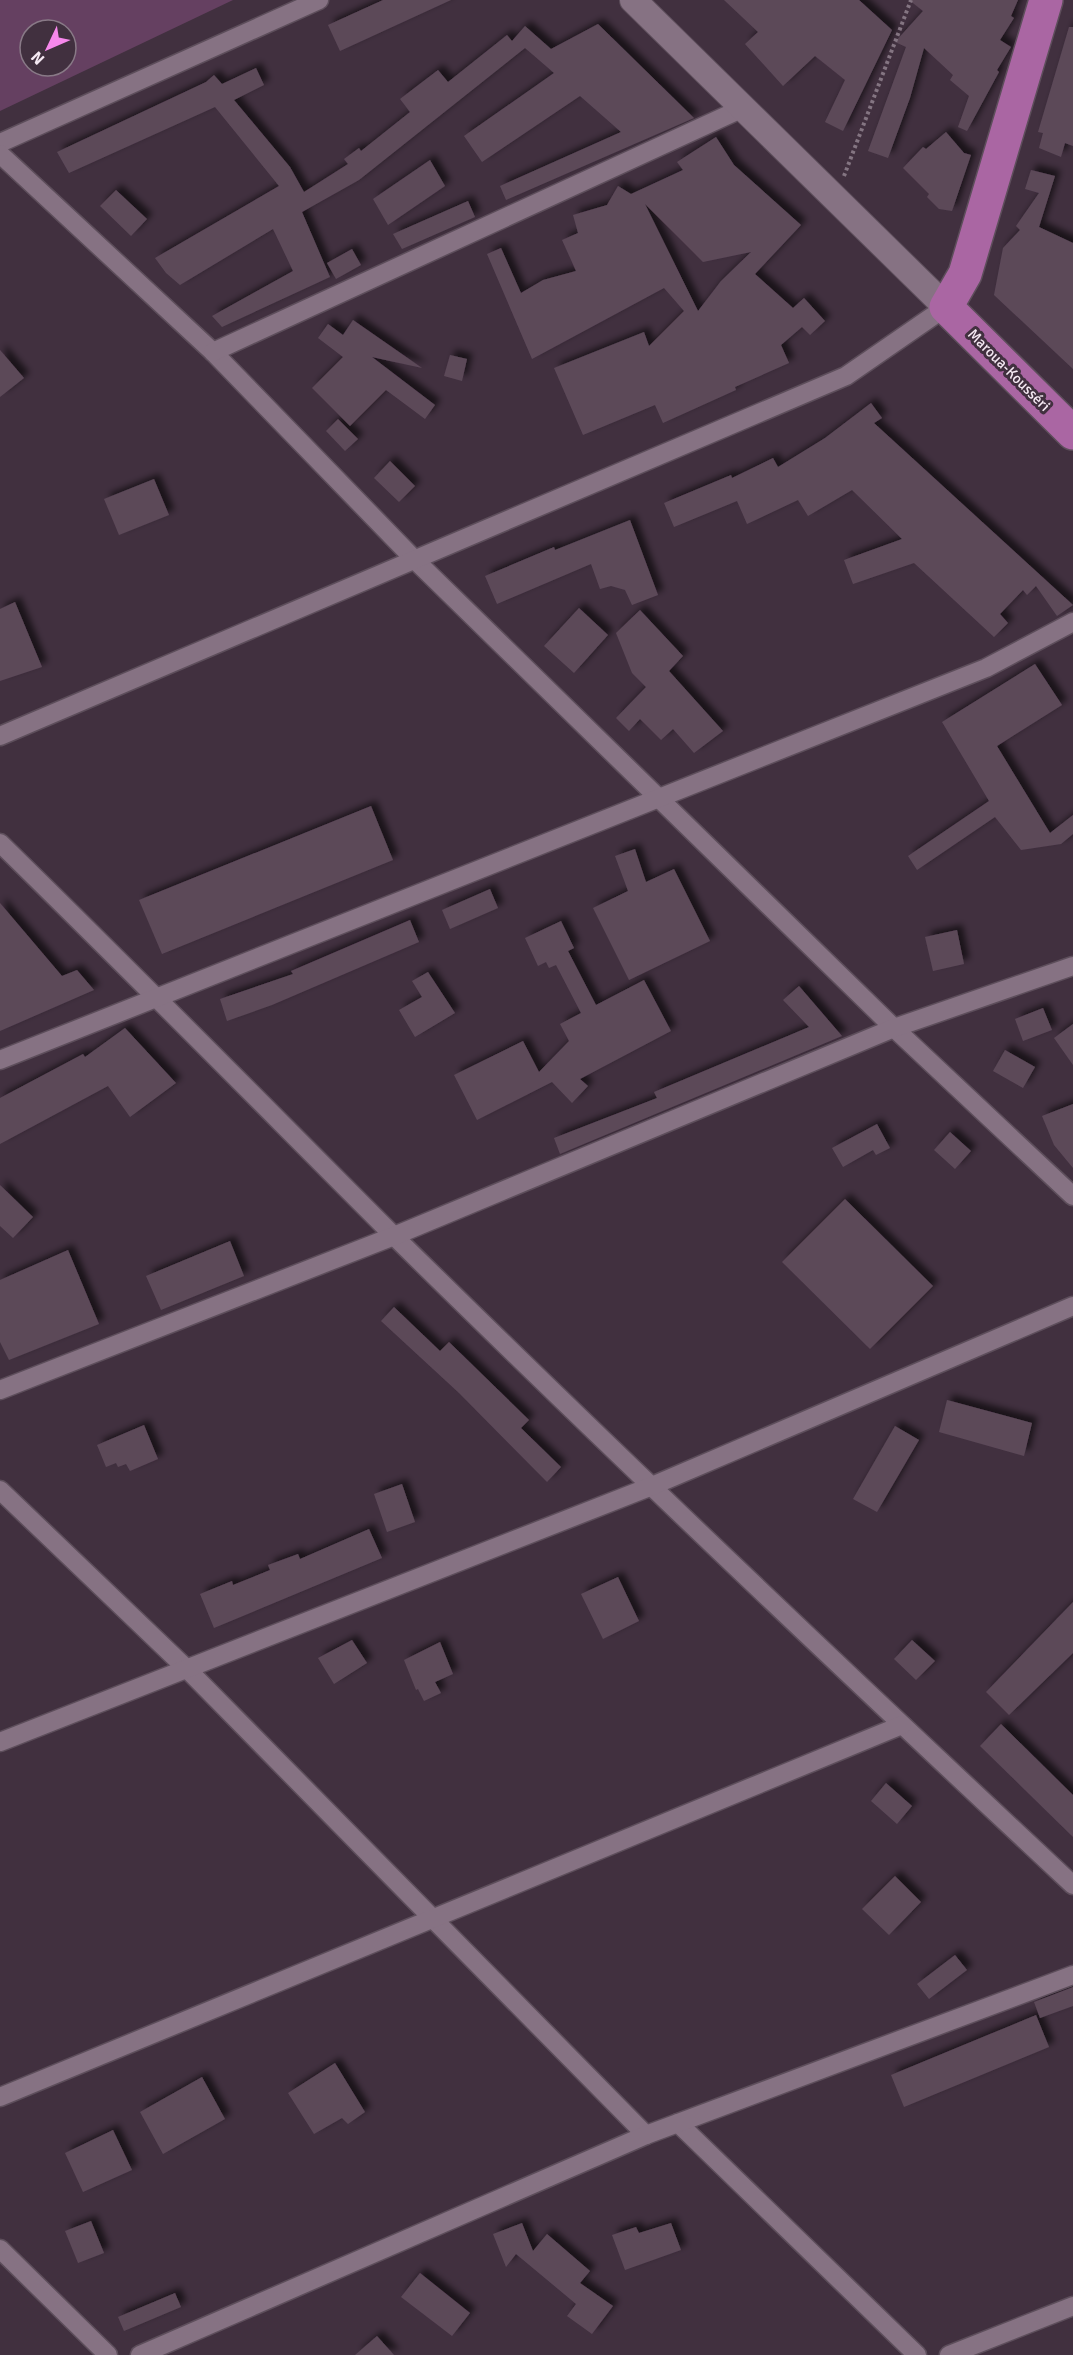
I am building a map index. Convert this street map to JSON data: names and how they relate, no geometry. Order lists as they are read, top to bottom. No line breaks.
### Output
{"streets":{"highway":["Maroua-Kousséri"]},"north":"bottom left"}
